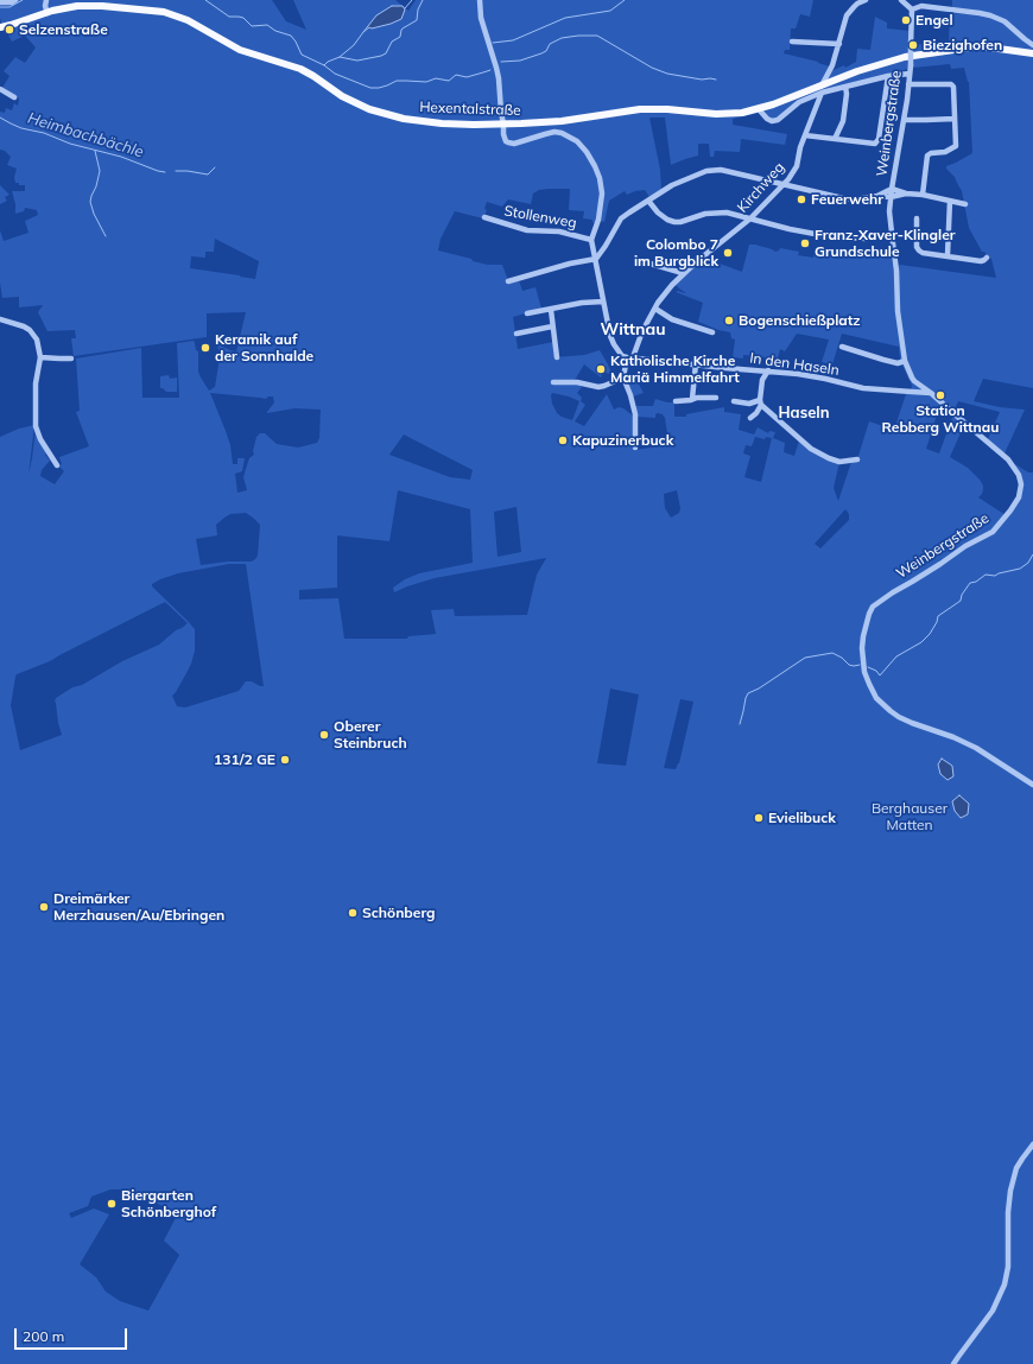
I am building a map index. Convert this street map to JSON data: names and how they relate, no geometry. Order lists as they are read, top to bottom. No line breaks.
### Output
{"streets":{"main road":["Hexentalstraße"],"street":["Weinbergstraße","Kirchweg","Stollenweg","In den Haseln"]},"crossings":[["Hexentalstraße","Kirchweg"],["Weinbergstraße","In den Haseln"],["Kirchweg","In den Haseln"]],"districts":["Wittnau","Haseln"],"water":["Heimbachbächle"],"parks":["Berghauser Matten"],"places":["Engel","Selzenstraße","Biezighofen","Feuerwehr","Franz-Xaver-Klingler Grundschule","Colombo 7 im Burgblick","Bogenschießplatz","Keramik auf der Sonnhalde","Katholische Kirche Mariä Himmelfahrt","Station Rebberg Wittnau","Kapuzinerbuck","Oberer Steinbruch","131/2 GE","Evielibuck","Dreimärker Merzhausen/Au/Ebringen","Schönberg","Biergarten Schönberghof"],"scale_bar":"200 m"}
